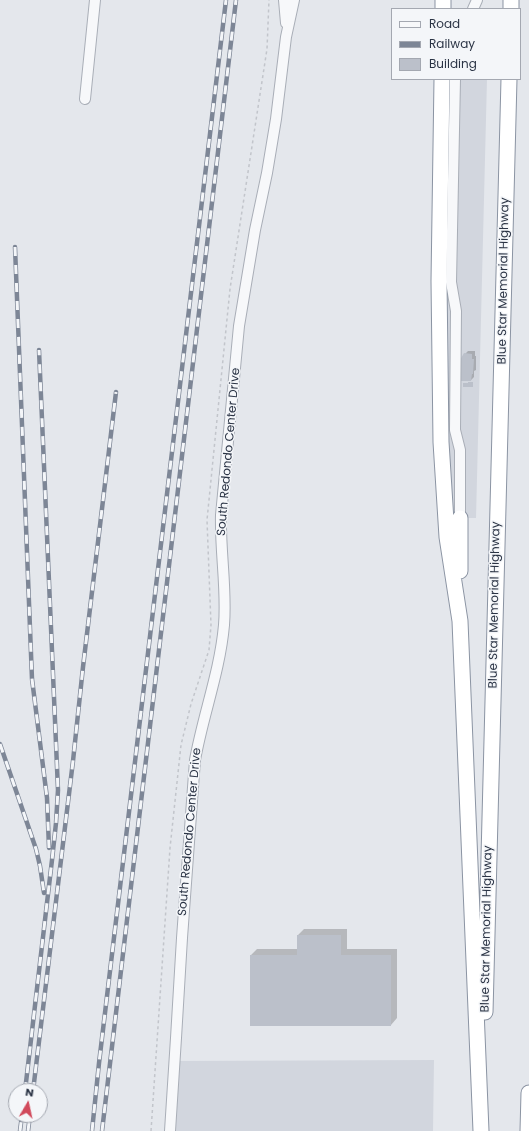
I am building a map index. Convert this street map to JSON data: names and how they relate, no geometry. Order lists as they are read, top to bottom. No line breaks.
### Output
{"streets":{"highway":["Blue Star Memorial Highway"],"street":["South Redondo Center Drive"]},"legend":["Road","Railway","Building"],"north":"top"}
